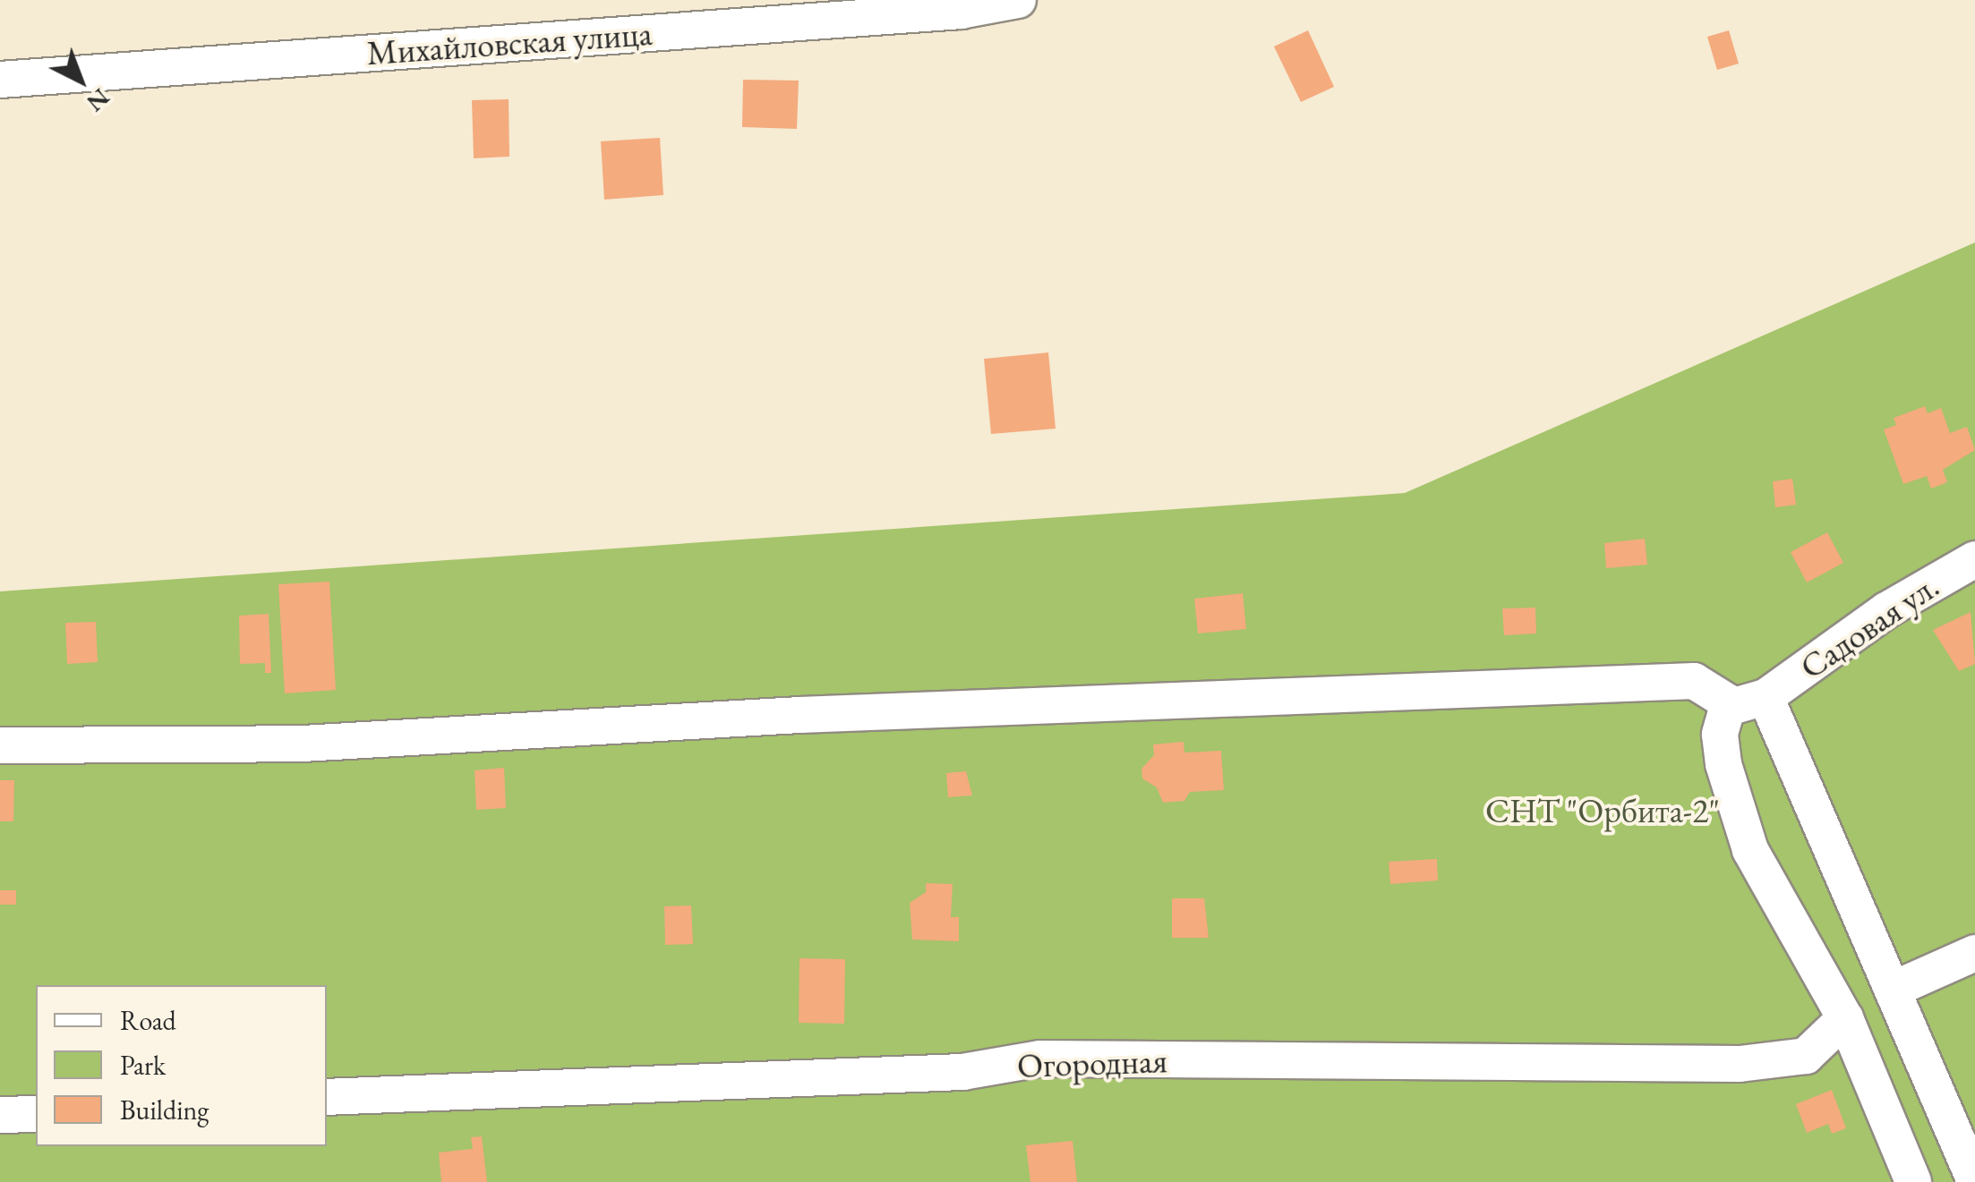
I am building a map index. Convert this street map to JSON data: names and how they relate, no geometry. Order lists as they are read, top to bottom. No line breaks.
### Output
{"streets":{"street":["Михайловская улица","Садовая ул.","Огородная"]},"parks":["СНТ \"Орбита-2\""],"legend":["Road","Park","Building"],"north":"bottom right"}
